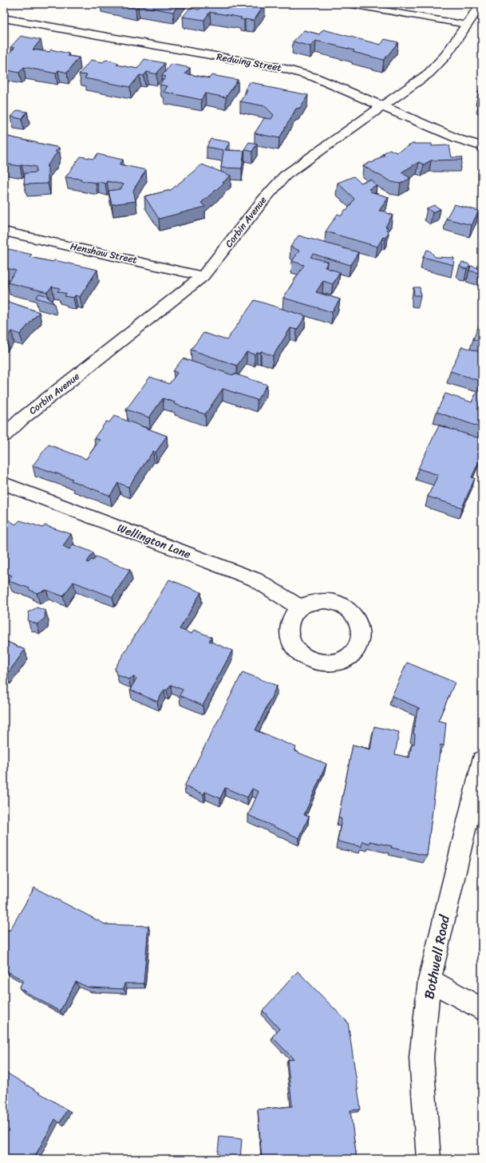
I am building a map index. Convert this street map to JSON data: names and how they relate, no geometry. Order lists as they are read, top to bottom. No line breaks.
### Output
{"streets":{"street":["Redwing Street","Corbin Avenue","Henshaw Street","Wellington Lane","Bothwell Road"]},"crossings":[["Redwing Street","Corbin Avenue"],["Corbin Avenue","Henshaw Street"]]}
